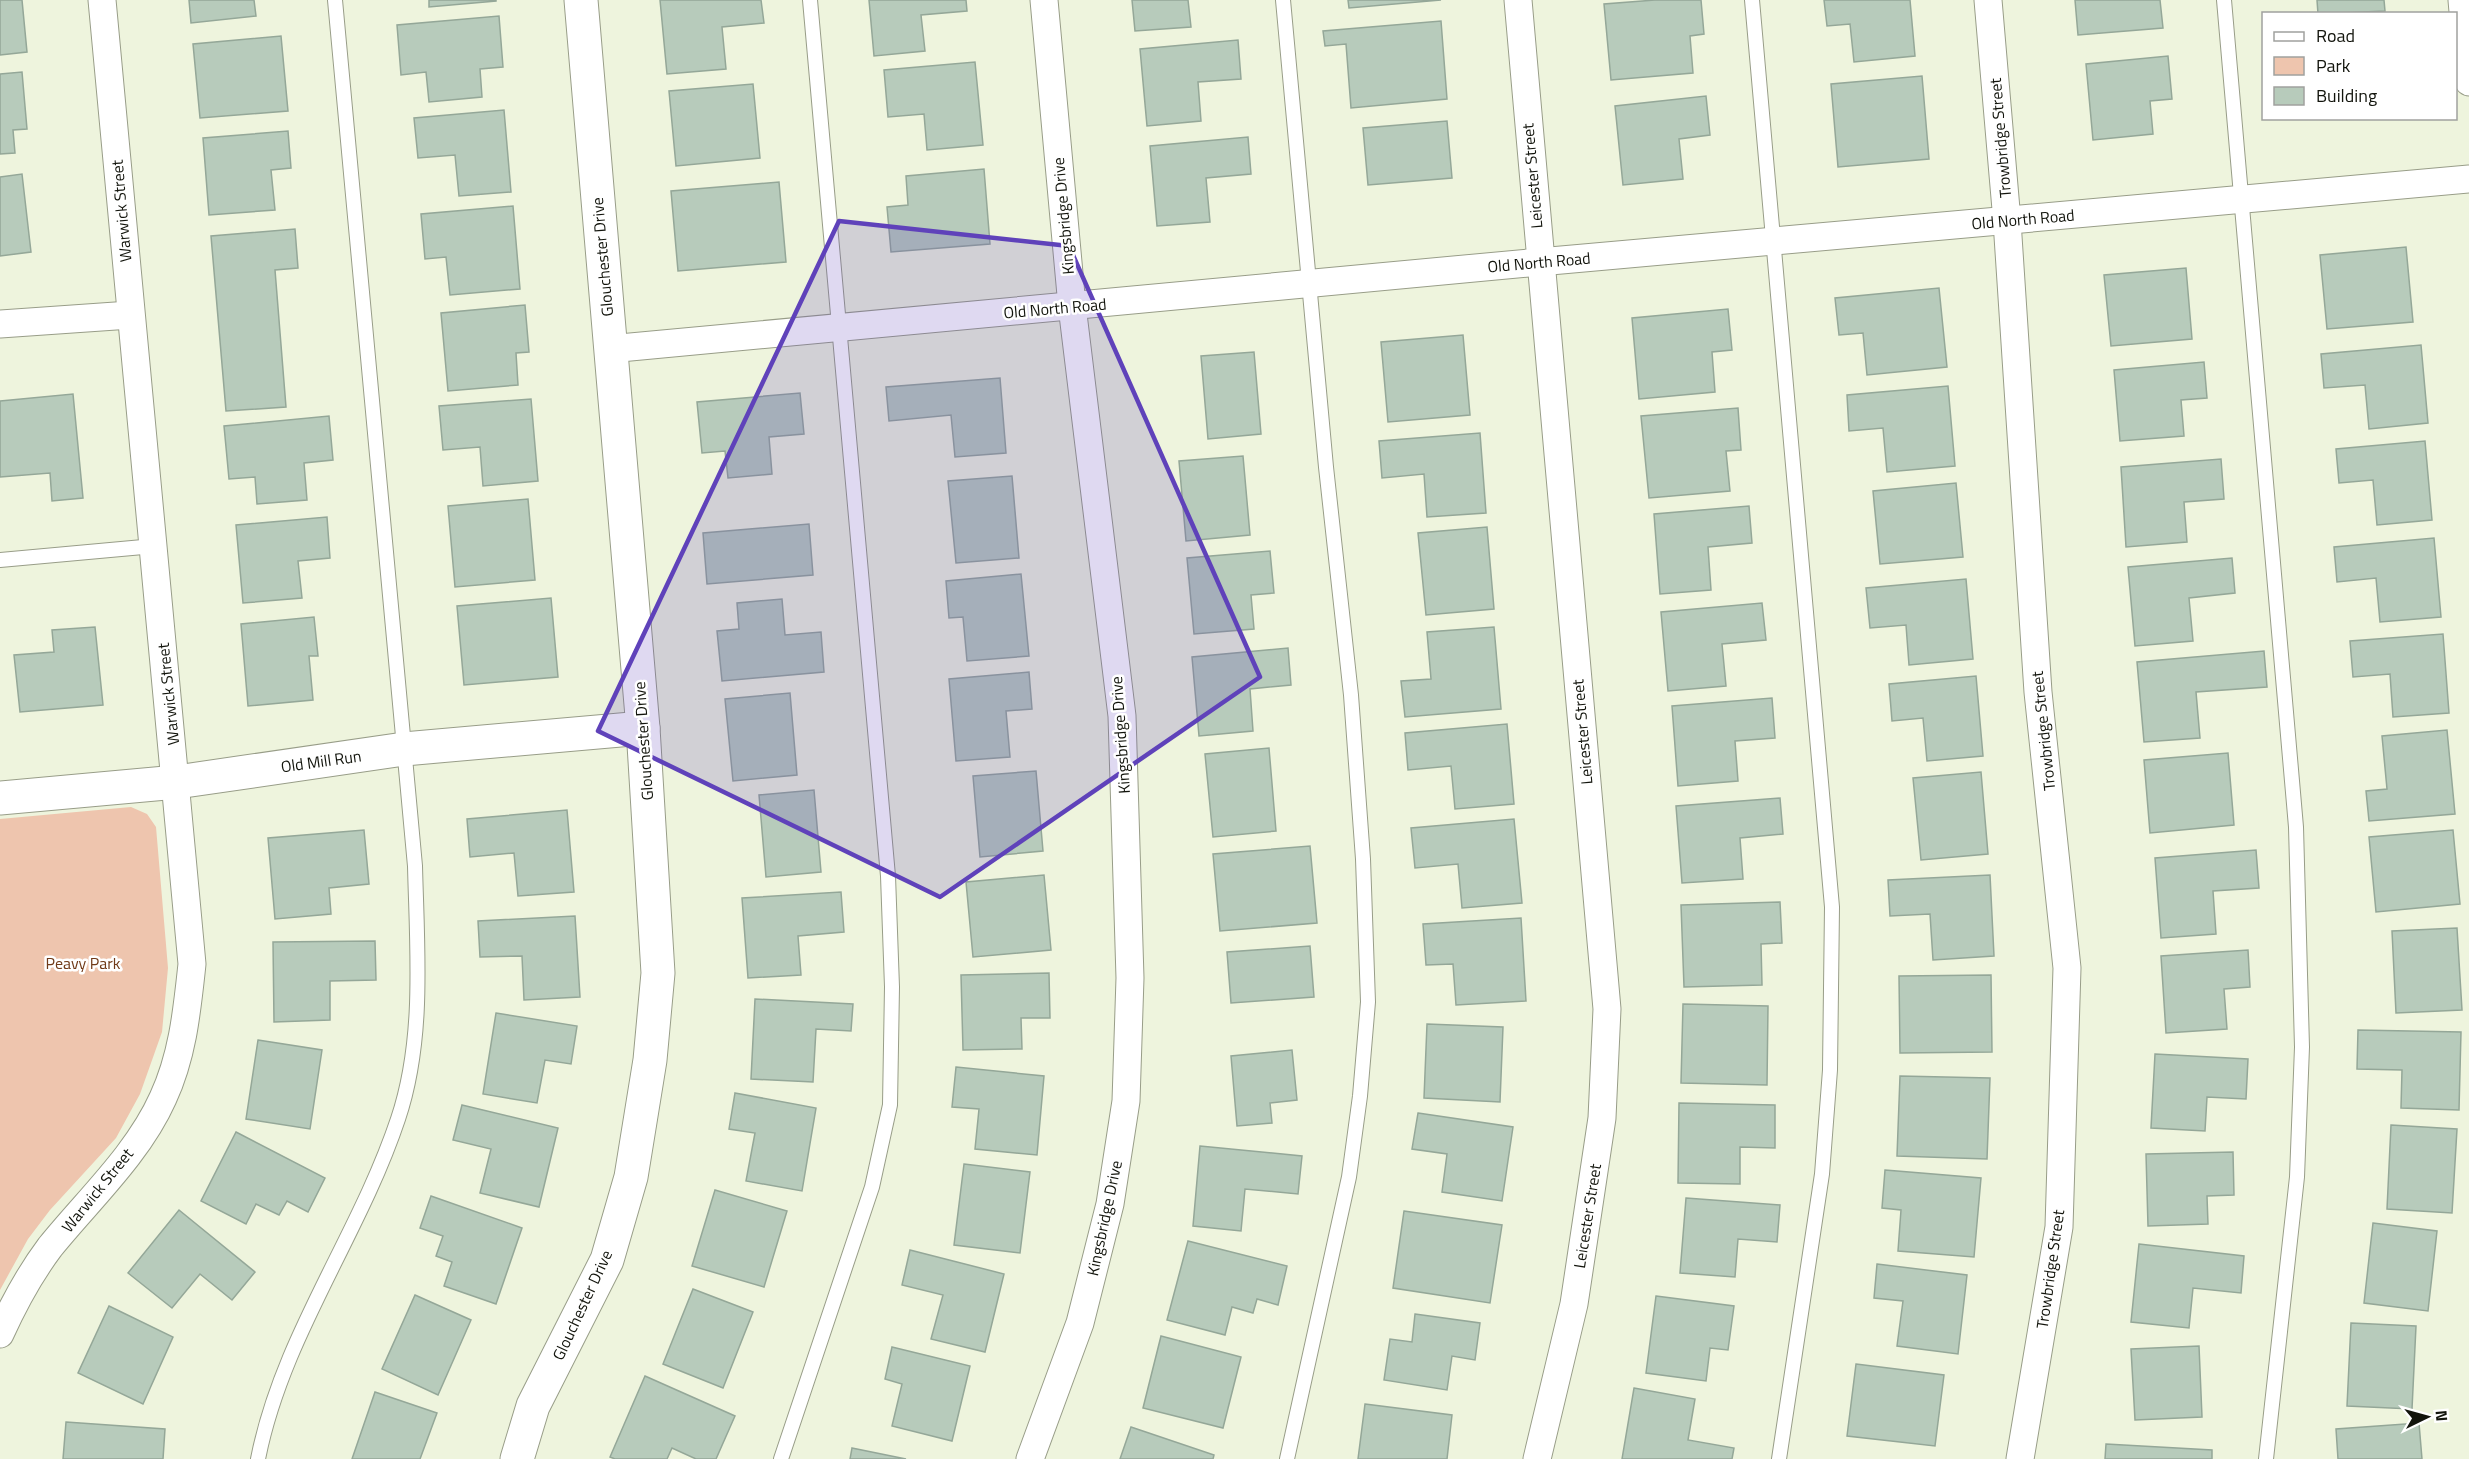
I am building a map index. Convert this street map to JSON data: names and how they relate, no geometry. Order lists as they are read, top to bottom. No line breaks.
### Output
{"streets":{"street":["Trowbridge Street","Leicester Street","Warwick Street","Kingsbridge Drive","Old North Road","Glouchester Drive","Old Mill Run"]},"crossings":[["Trowbridge Street","Old North Road"],["Leicester Street","Old North Road"],["Warwick Street","Old Mill Run"],["Kingsbridge Drive","Old North Road"],["Old North Road","Glouchester Drive"],["Glouchester Drive","Old Mill Run"]],"parks":["Peavy Park"],"legend":["Road","Park","Building"],"north":"right"}
